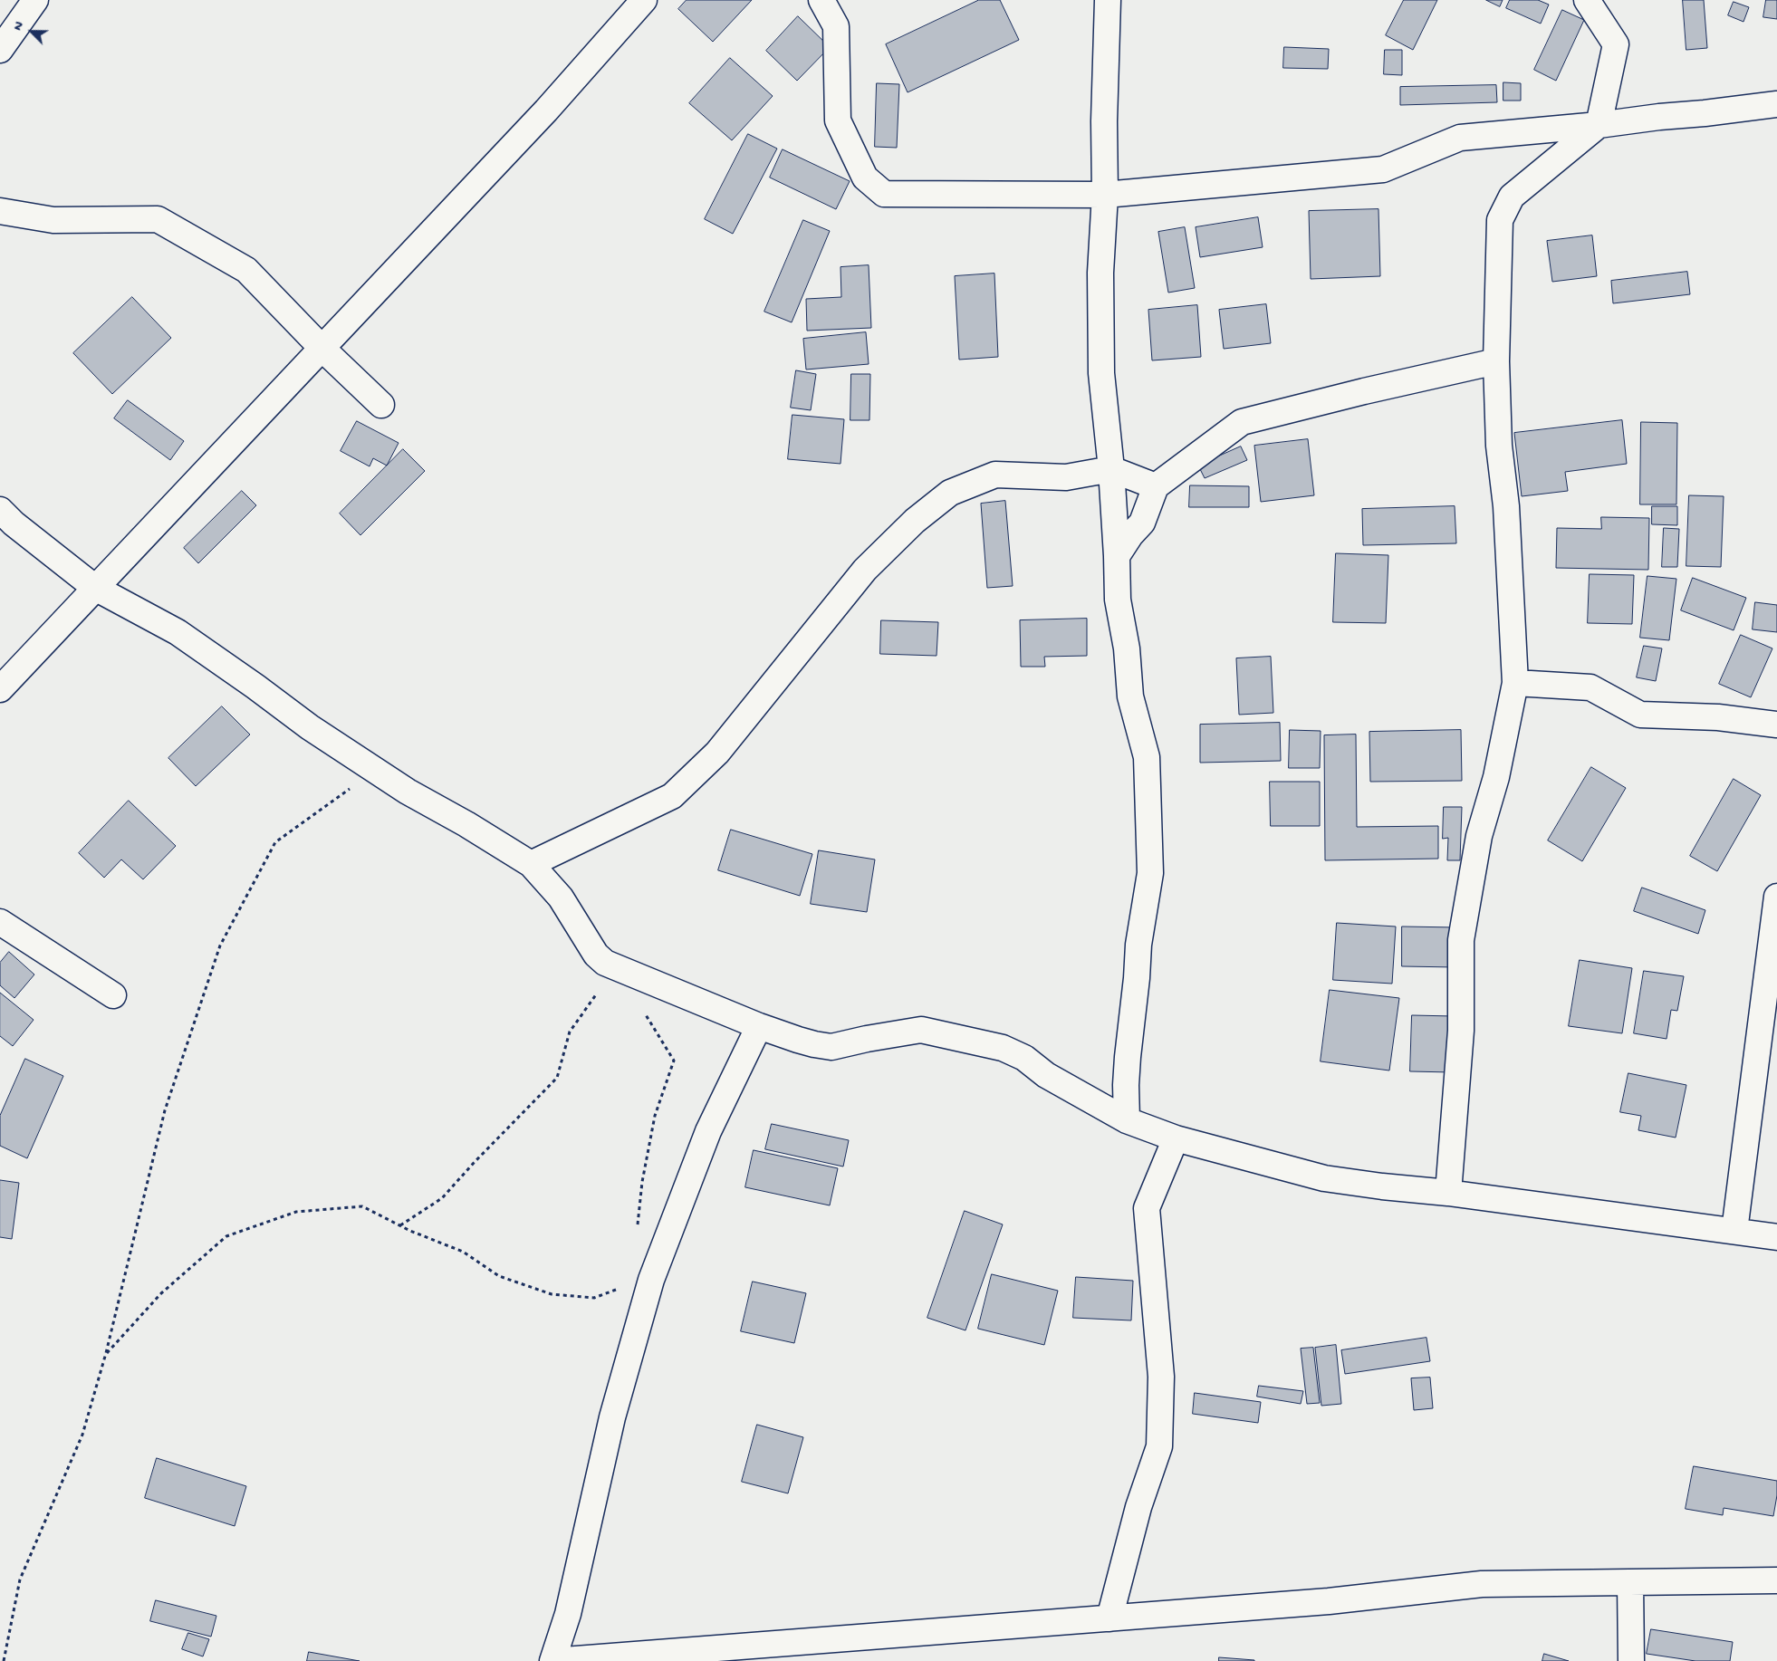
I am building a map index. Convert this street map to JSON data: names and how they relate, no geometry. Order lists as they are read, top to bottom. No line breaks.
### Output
{"north":"top left"}
